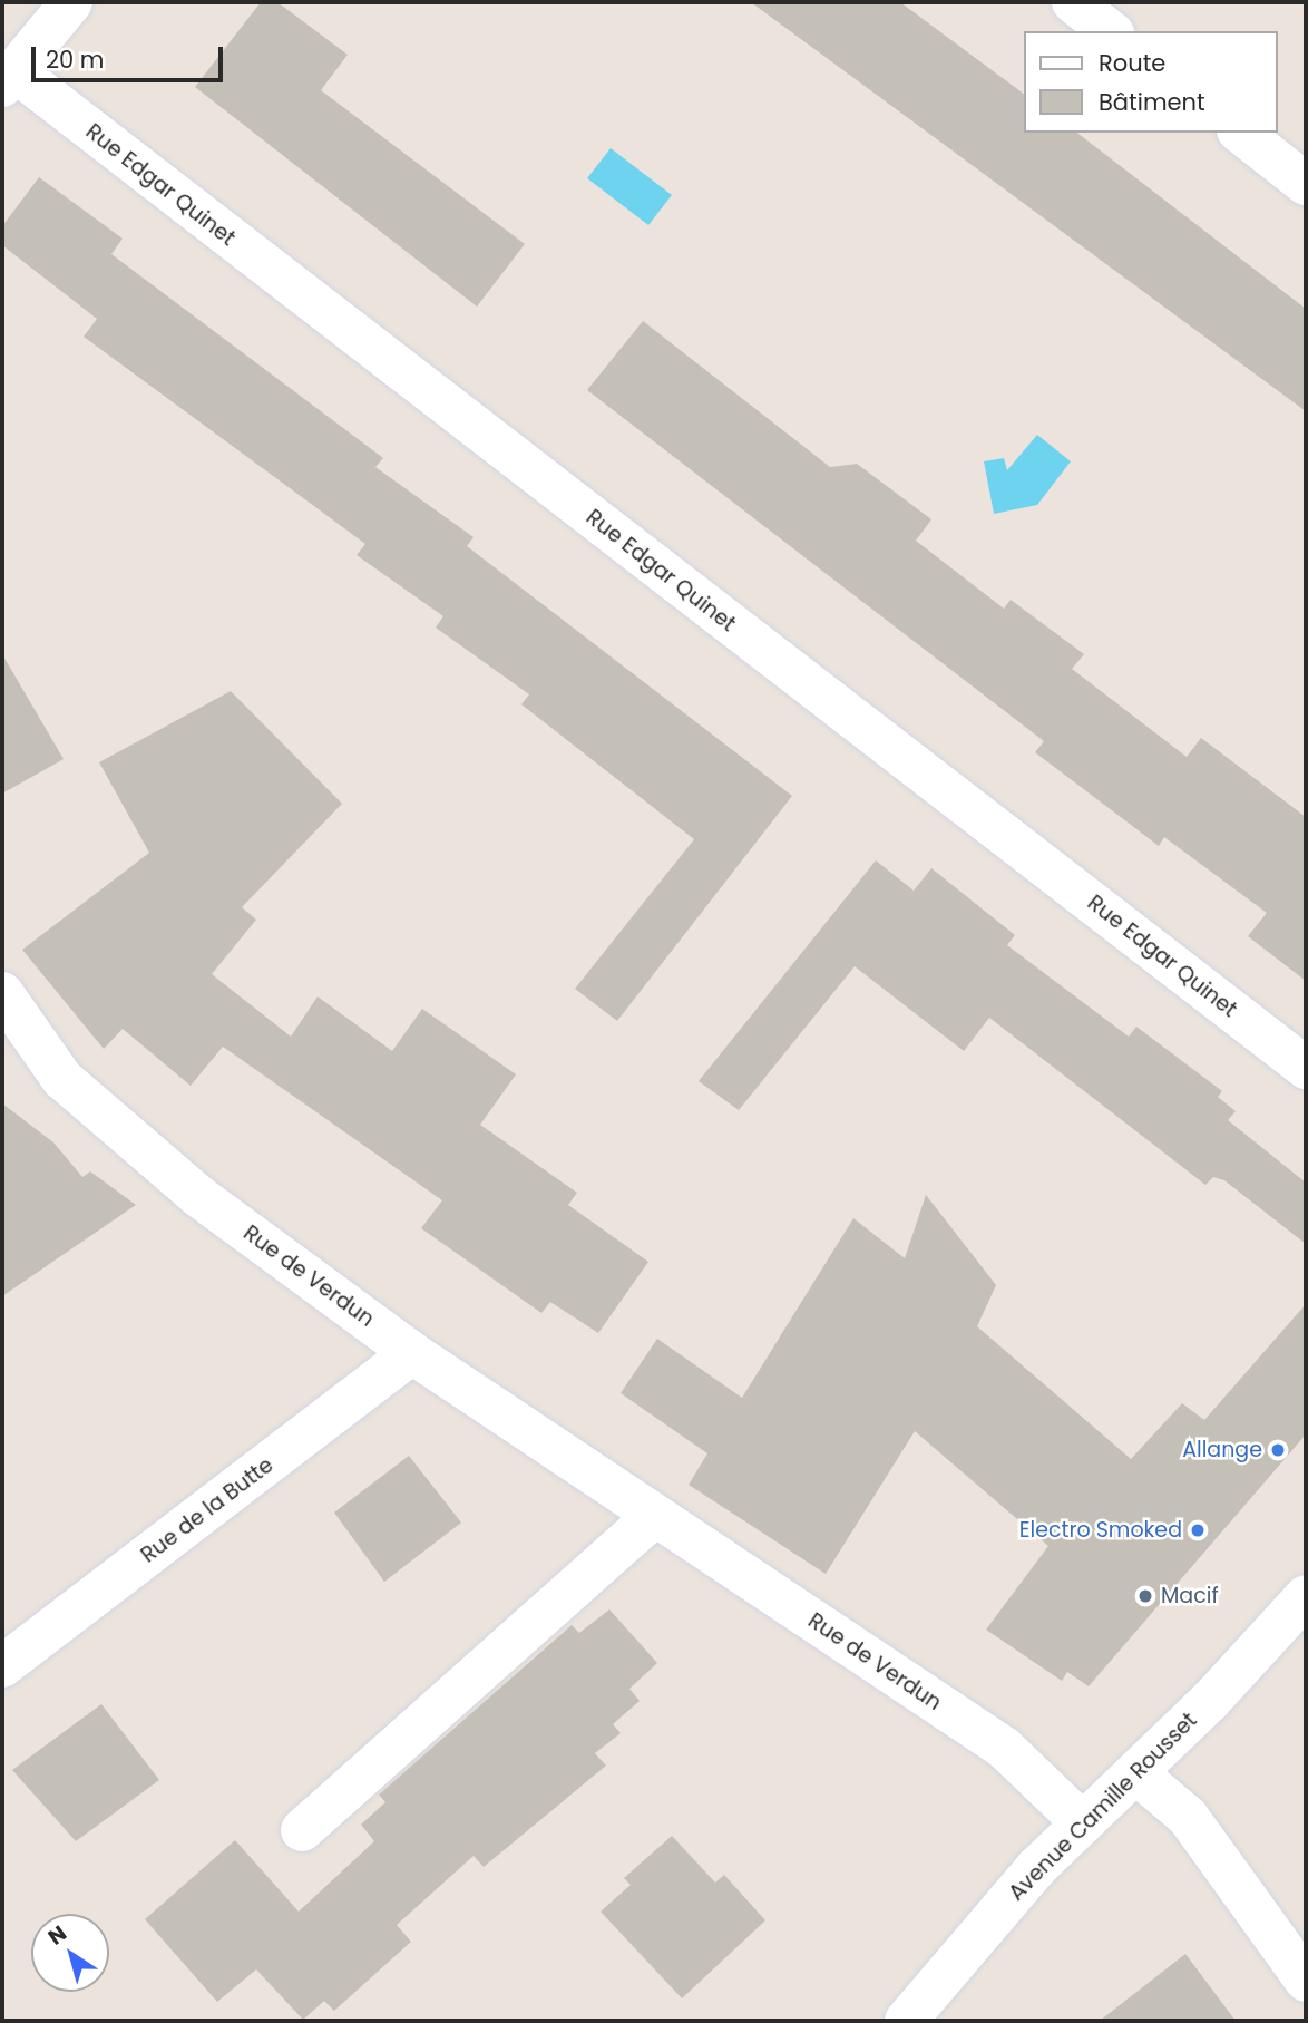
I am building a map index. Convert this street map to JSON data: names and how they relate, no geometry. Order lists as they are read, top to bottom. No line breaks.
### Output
{"streets":{"street":["Rue Edgar Quinet","Rue de Verdun","Rue de la Butte","Avenue Camille Rousset"]},"crossings":[["Rue de Verdun","Rue de la Butte"],["Rue de Verdun","Avenue Camille Rousset"]],"places":["Allange","Electro Smoked","Macif"],"legend":["Route","Bâtiment"],"scale_bar":"20 m","north":"top left"}
